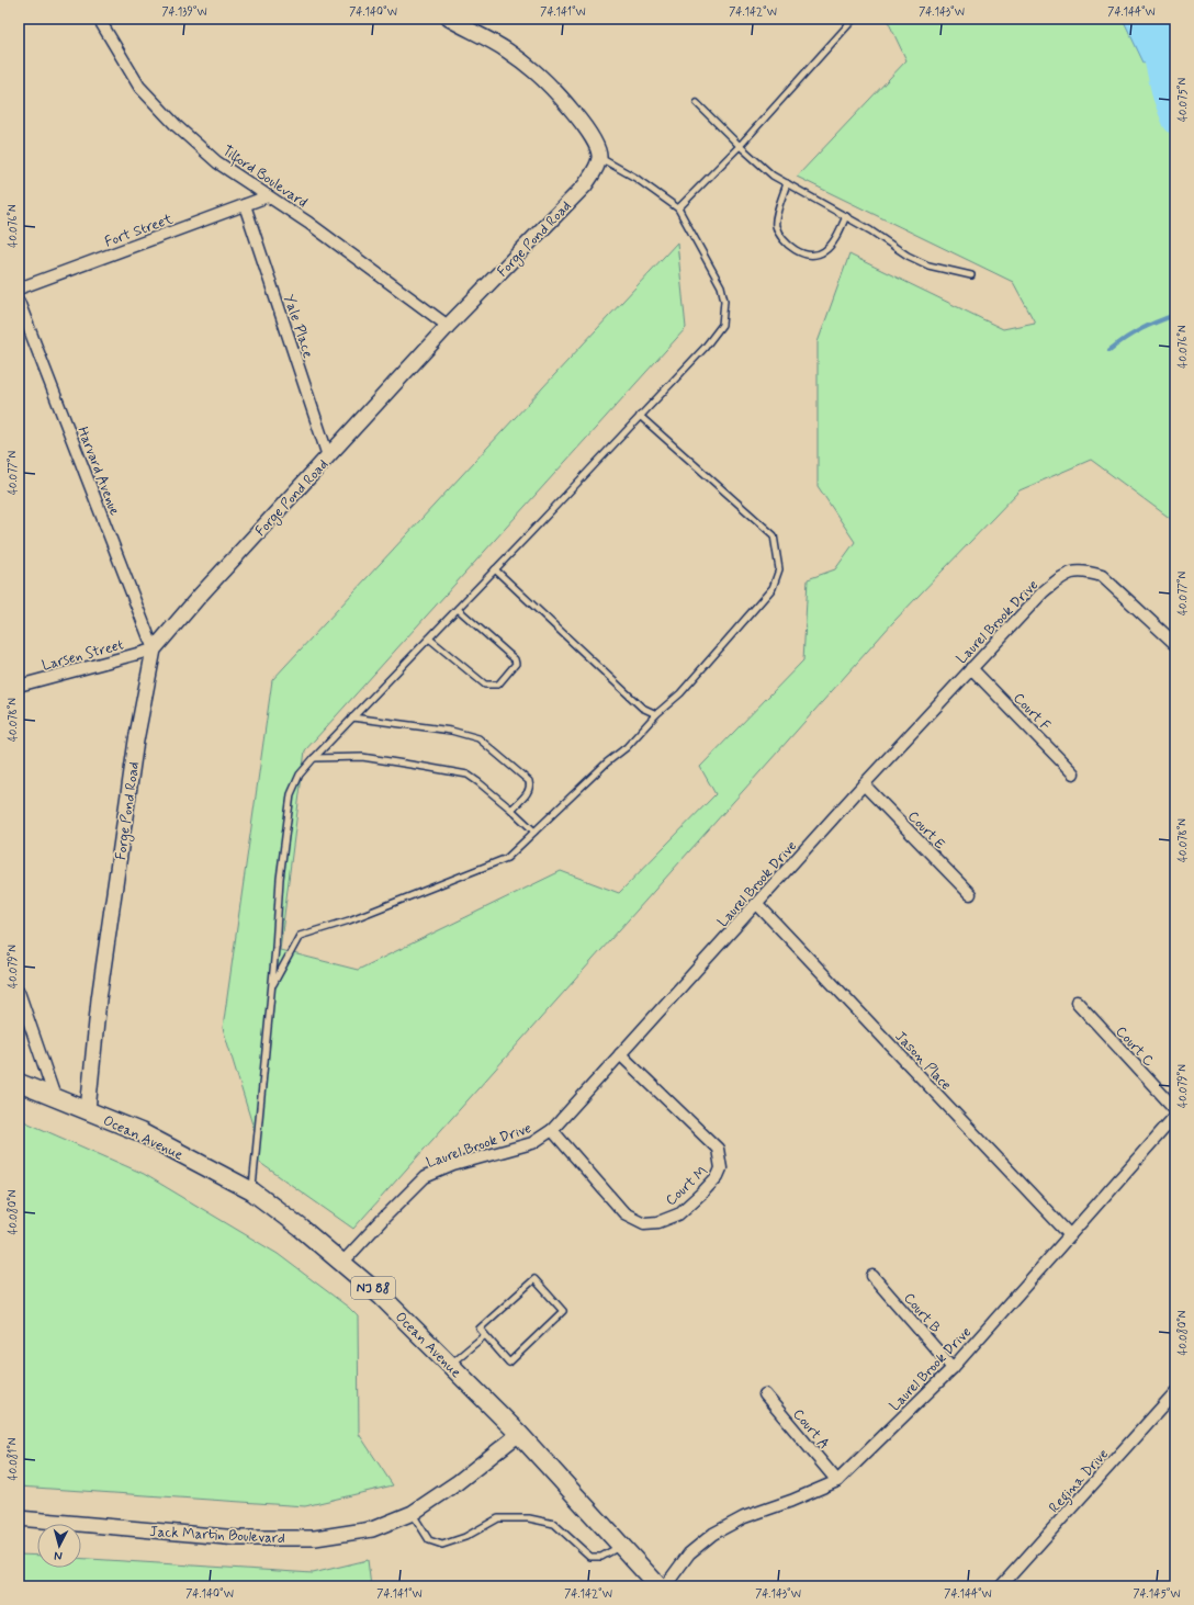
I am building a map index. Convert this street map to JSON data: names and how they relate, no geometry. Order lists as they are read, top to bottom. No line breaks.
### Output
{"streets":{"main road":["Ocean Avenue","NJ 88"],"street":["Tilford Boulevard","Fort Street","Forge Pond Road","Yale Place","Harvard Avenue","Laurel Brook Drive","Larsen Street","Court F","Court E","Court C","Jason Place","Court M","Court B","Court A","Regina Drive","Jack Martin Boulevard"]},"crossings":[["Tilford Boulevard","Fort Street"],["Tilford Boulevard","Forge Pond Road"],["Fort Street","Yale Place"],["Forge Pond Road","Yale Place"],["Forge Pond Road","Harvard Avenue"],["Forge Pond Road","Larsen Street"],["Forge Pond Road","Ocean Avenue"],["Harvard Avenue","Larsen Street"],["Laurel Brook Drive","Court F"],["Laurel Brook Drive","Court E"],["Laurel Brook Drive","Jason Place"],["Laurel Brook Drive","Ocean Avenue"],["Laurel Brook Drive","Court M"],["Laurel Brook Drive","Court B"],["Laurel Brook Drive","Court A"],["Ocean Avenue","Jack Martin Boulevard"]],"north":"bottom","coordinates":["74.139°W","74.140°W","74.141°W","74.142°W","74.143°W","74.144°W","40.075°N","40.076°N","40.077°N","40.078°N","40.079°N","40.080°N","40.081°N","74.145°W"]}
